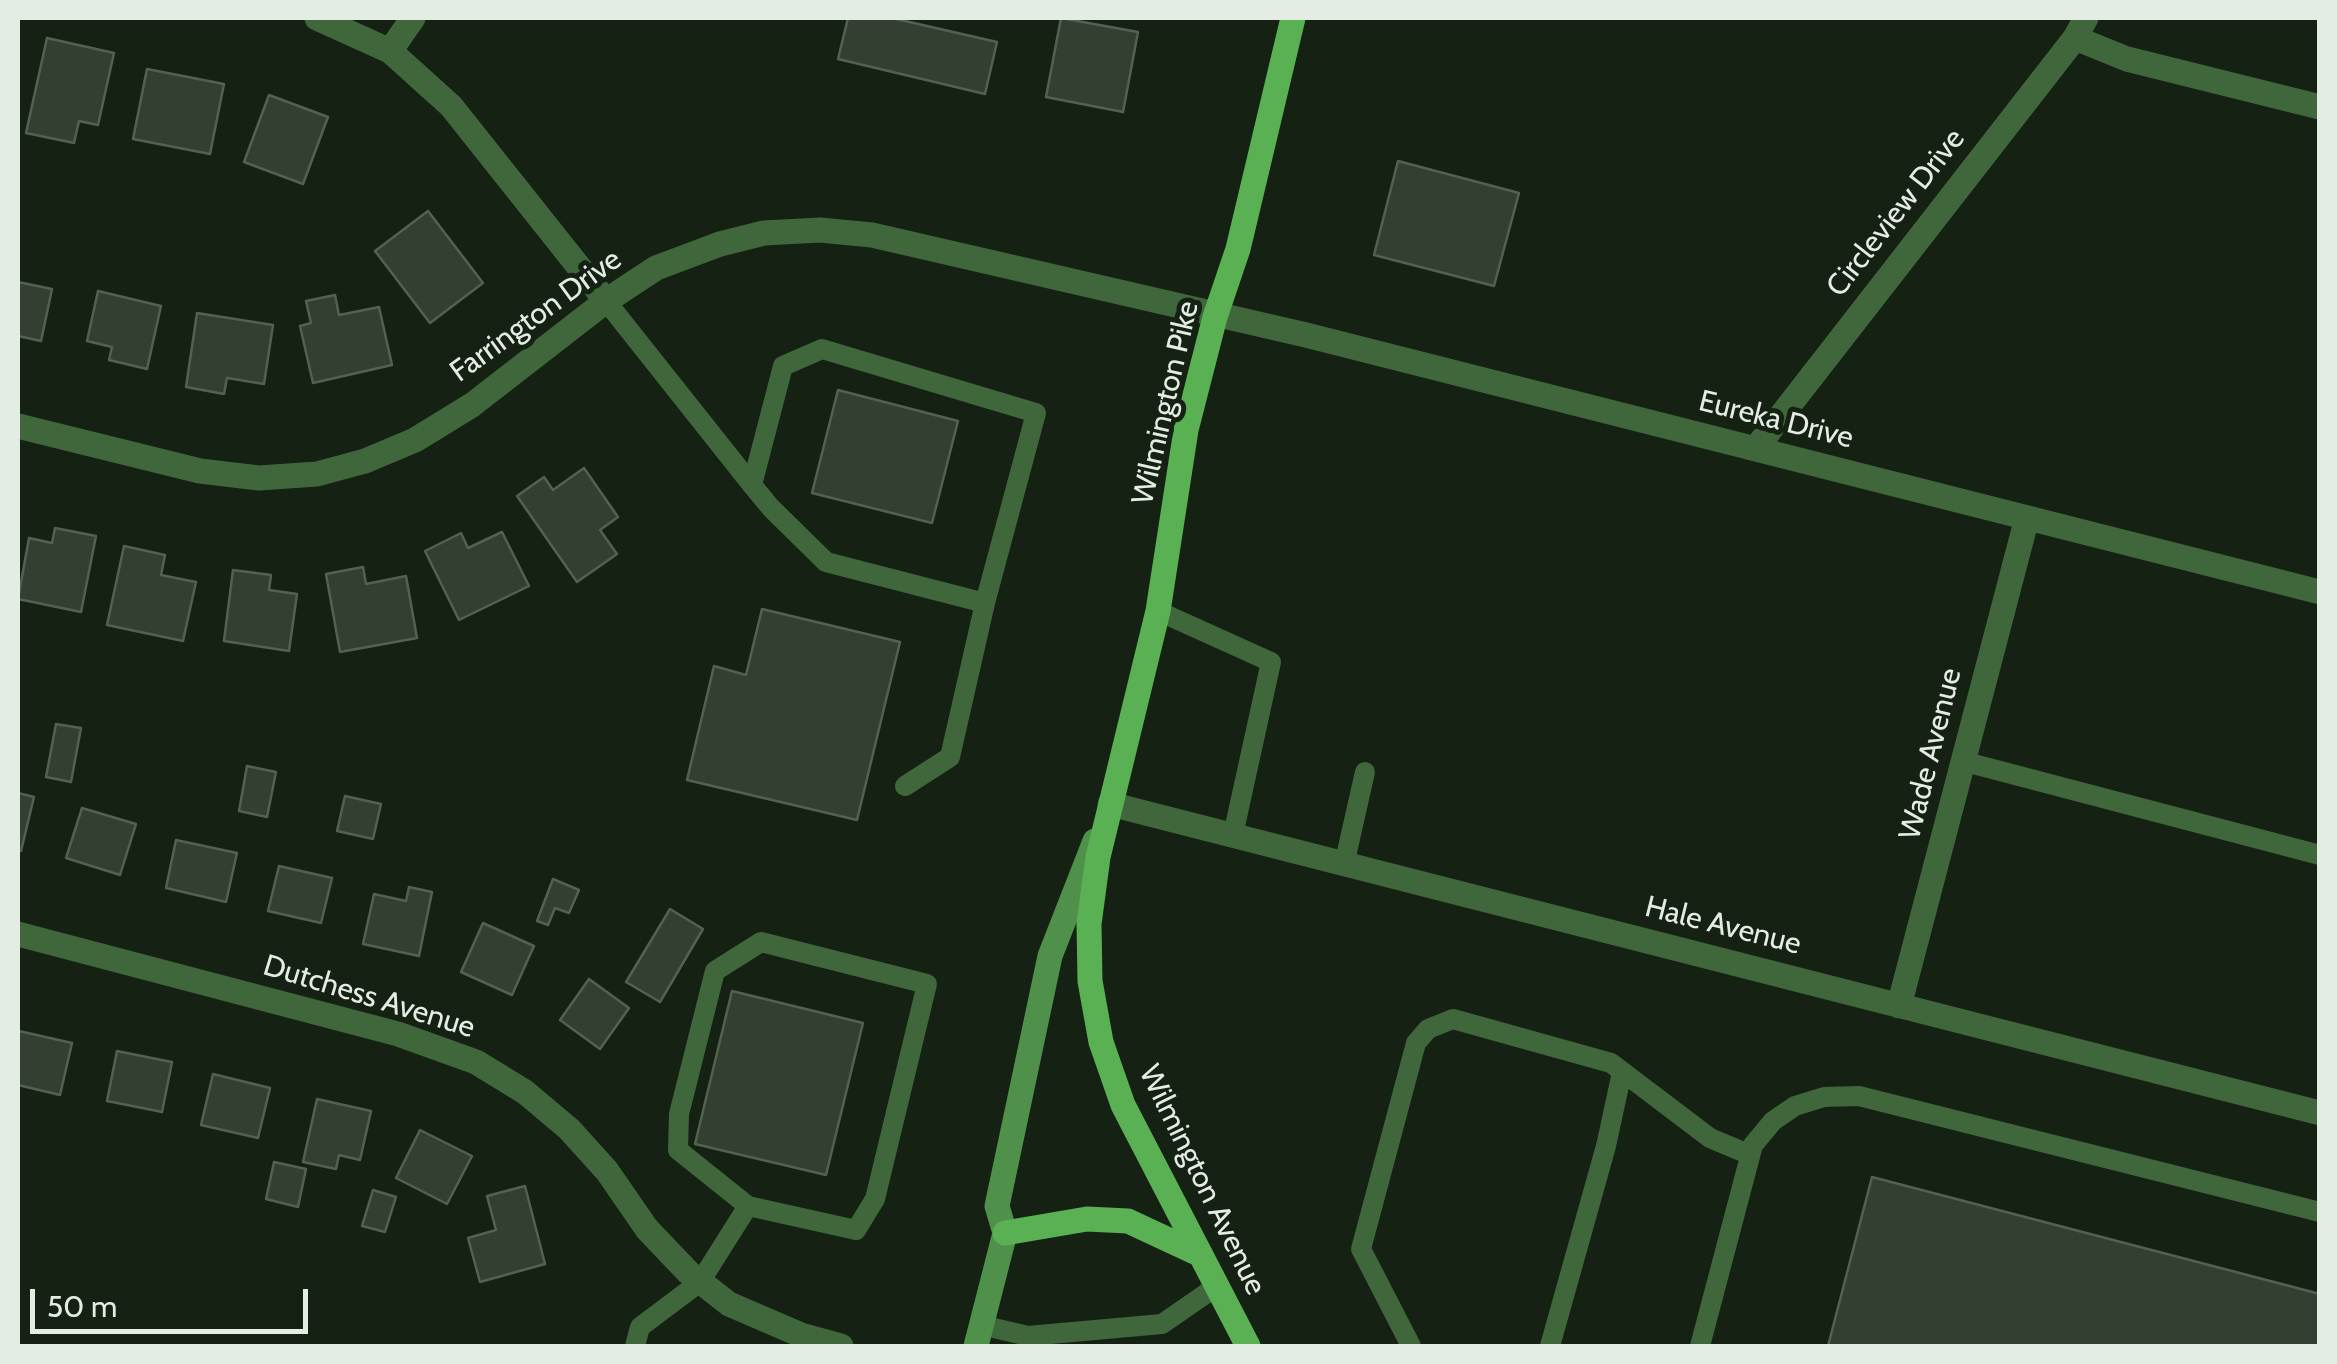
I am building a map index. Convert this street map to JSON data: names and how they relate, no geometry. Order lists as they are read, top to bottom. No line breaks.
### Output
{"streets":{"main road":["Wilmington Pike","Wilmington Avenue"],"street":["Circleview Drive","Farrington Drive","Eureka Drive","Wade Avenue","Hale Avenue","Dutchess Avenue"]},"crossings":[["Circleview Drive","Eureka Drive"],["Farrington Drive","Wilmington Pike"],["Farrington Drive","Eureka Drive"],["Wilmington Pike","Eureka Drive"],["Wilmington Pike","Hale Avenue"],["Wilmington Pike","Wilmington Avenue"],["Eureka Drive","Wade Avenue"],["Wade Avenue","Hale Avenue"],["Hale Avenue","Wilmington Avenue"]],"scale_bar":"50 m"}
